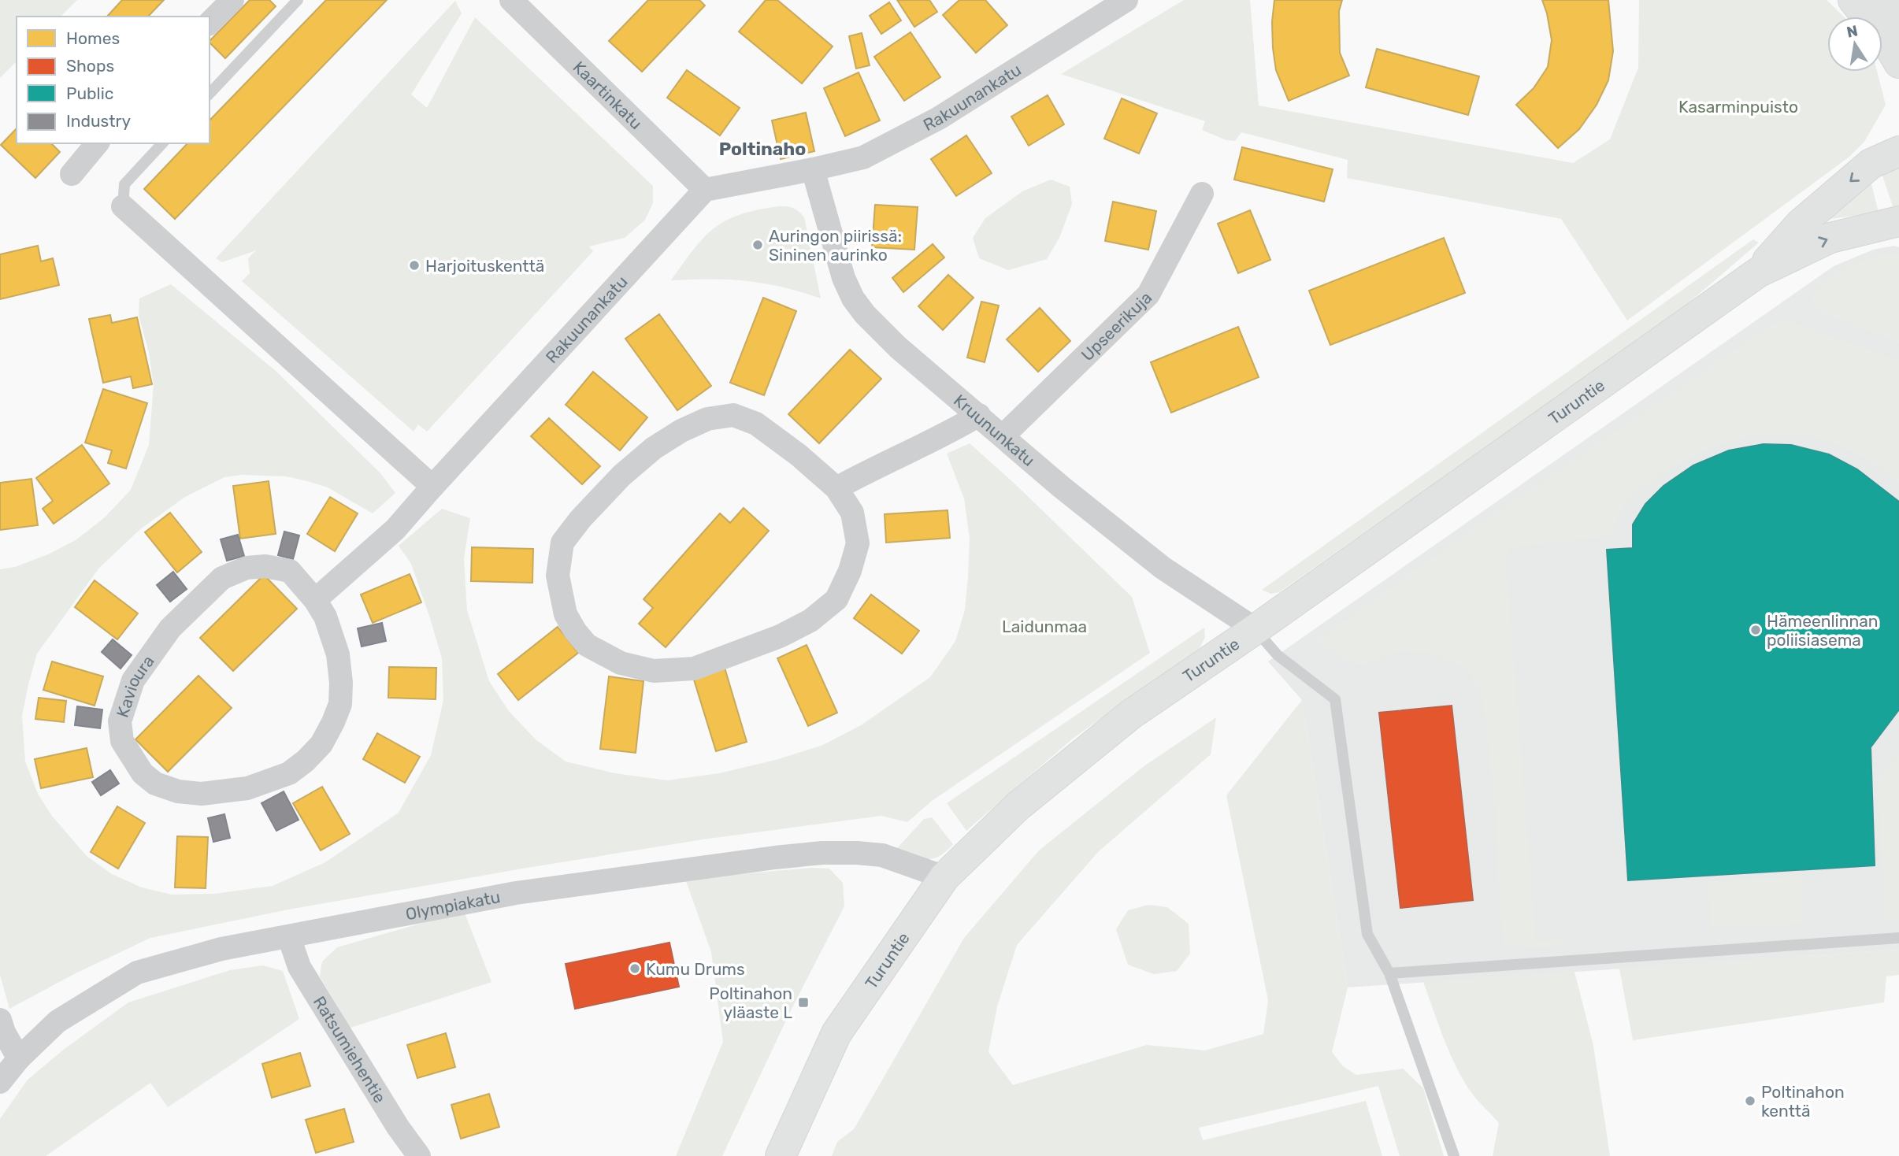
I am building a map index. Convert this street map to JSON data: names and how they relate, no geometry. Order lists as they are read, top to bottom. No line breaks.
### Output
{"streets":{"main road":["Turuntie"],"street":["Kaartinkatu","Rakuunankatu","Upseerikuja","Kruununkatu","Kavioura","Olympiakatu","Ratsumiehentie"]},"crossings":[["Kaartinkatu","Rakuunankatu"],["Rakuunankatu","Kruununkatu"],["Upseerikuja","Kruununkatu"],["Turuntie","Kruununkatu"],["Turuntie","Olympiakatu"],["Olympiakatu","Ratsumiehentie"]],"districts":["Poltinaho"],"parks":["Kasarminpuisto","Laidunmaa"],"places":{"other":["Auringon piirissä: Sininen aurinko","Harjoituskenttä","Hämeenlinnan poliisiasema","Kumu Drums","Poltinahon kenttä"],"transit":["Poltinahon yläaste L"]},"legend":["Homes","Shops","Public","Industry"],"north":"top"}
